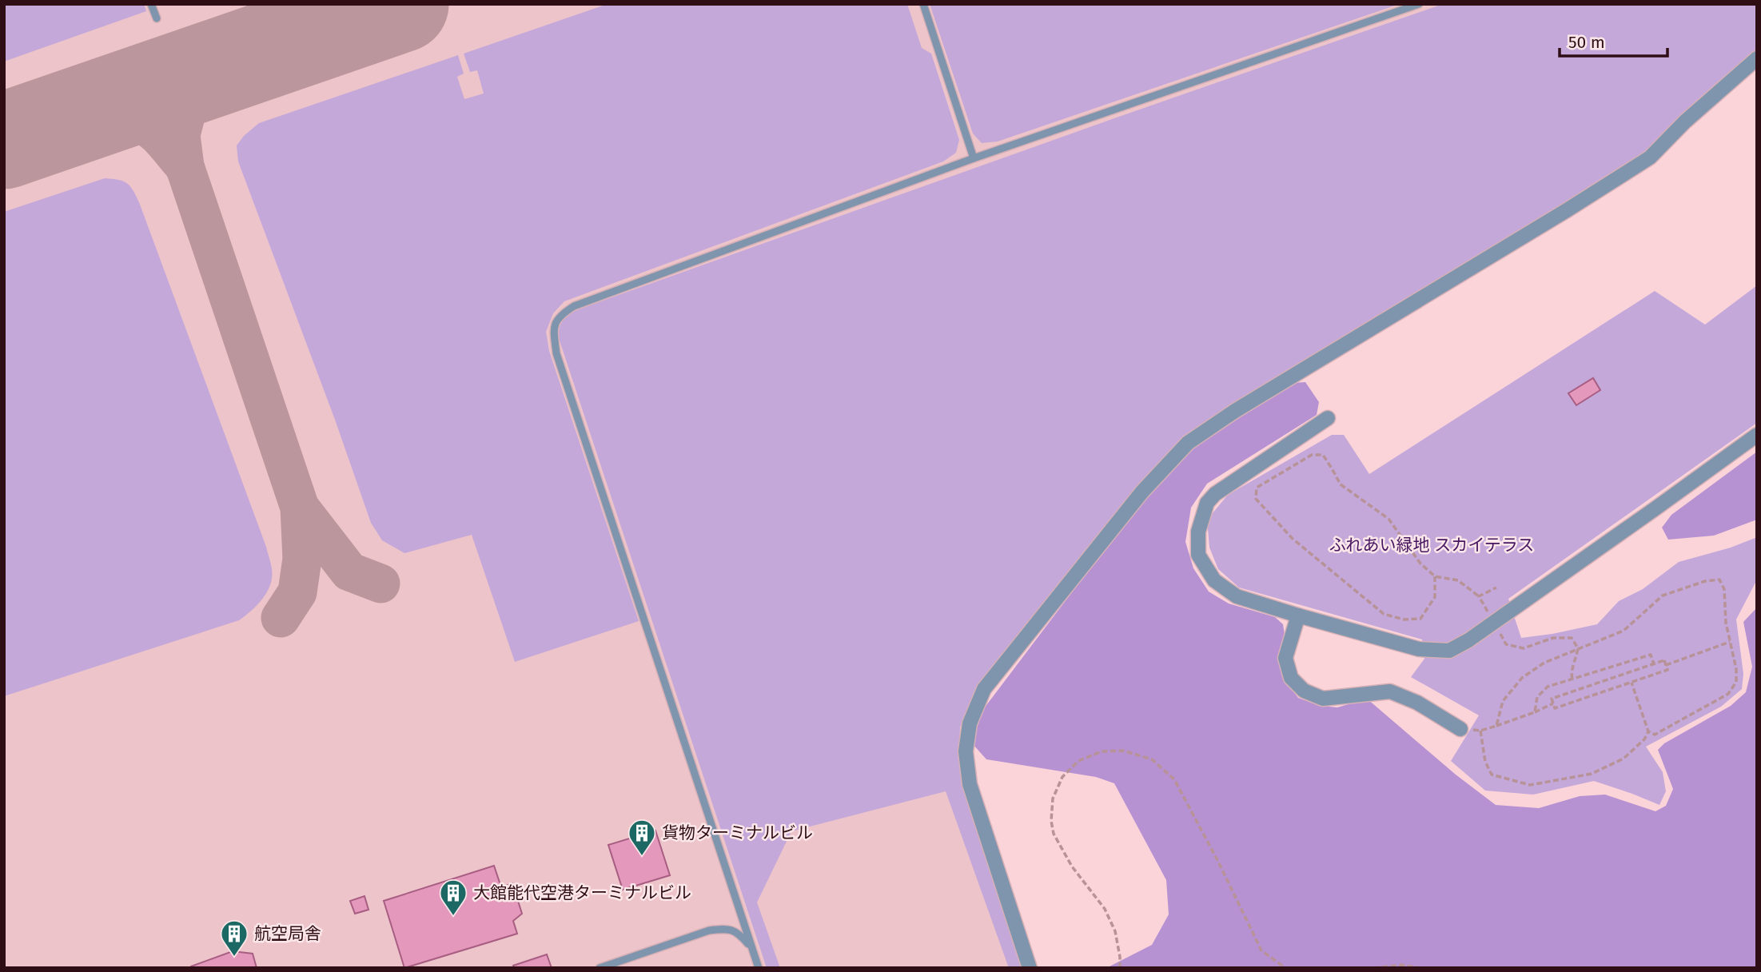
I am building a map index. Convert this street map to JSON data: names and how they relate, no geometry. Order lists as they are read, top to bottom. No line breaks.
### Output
{"parks":["ふれあい緑地 スカイテラス"],"places":{"building":["貨物ターミナルビル","大館能代空港ターミナルビル","航空局舎"]},"scale_bar":"50 m"}
